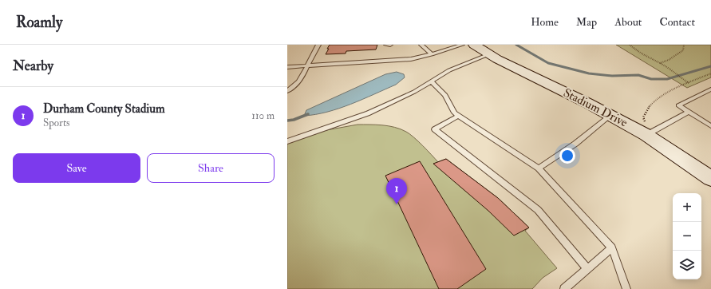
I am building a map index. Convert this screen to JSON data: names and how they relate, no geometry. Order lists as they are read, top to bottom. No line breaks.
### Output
{"streets":{"street":["Stadium Drive"]},"page":{"header":"Roamly","nav":["Home","Map","About","Contact"],"heading":"Nearby","list":[{"mark":"1","name":"Durham County Stadium","note":"Sports","value":"110 m"}],"buttons":["Save","Share"],"pins":"1","map_buttons":["+","−"]}}
